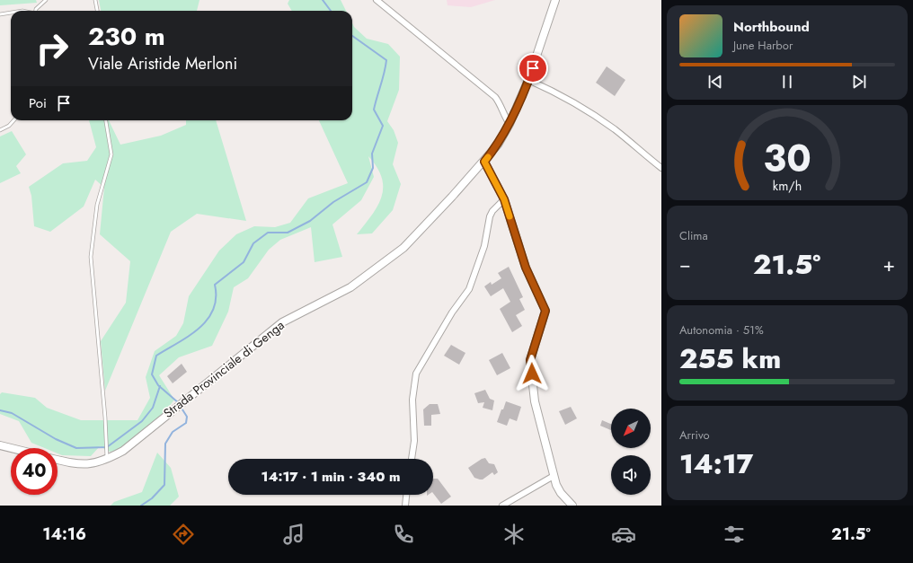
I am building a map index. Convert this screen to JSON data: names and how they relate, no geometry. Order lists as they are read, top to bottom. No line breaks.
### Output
{"streets":{"main road":["Strada Provinciale di Genga"]},"north":"bottom left","page":{"turn":["230 m","Viale Aristide Merloni"],"song":["Northbound","June Harbor"],"then":"Poi","tile":["Clima",["Autonomia · 51%","255 km"],["Arrivo","14:17"]],"heat":["−","21.5°","+"],"limit":"40","trip":"14:17 · 1 min · 340 m","tabs":["14:16","21.5°"],"gauge":["30","km/h"]}}
